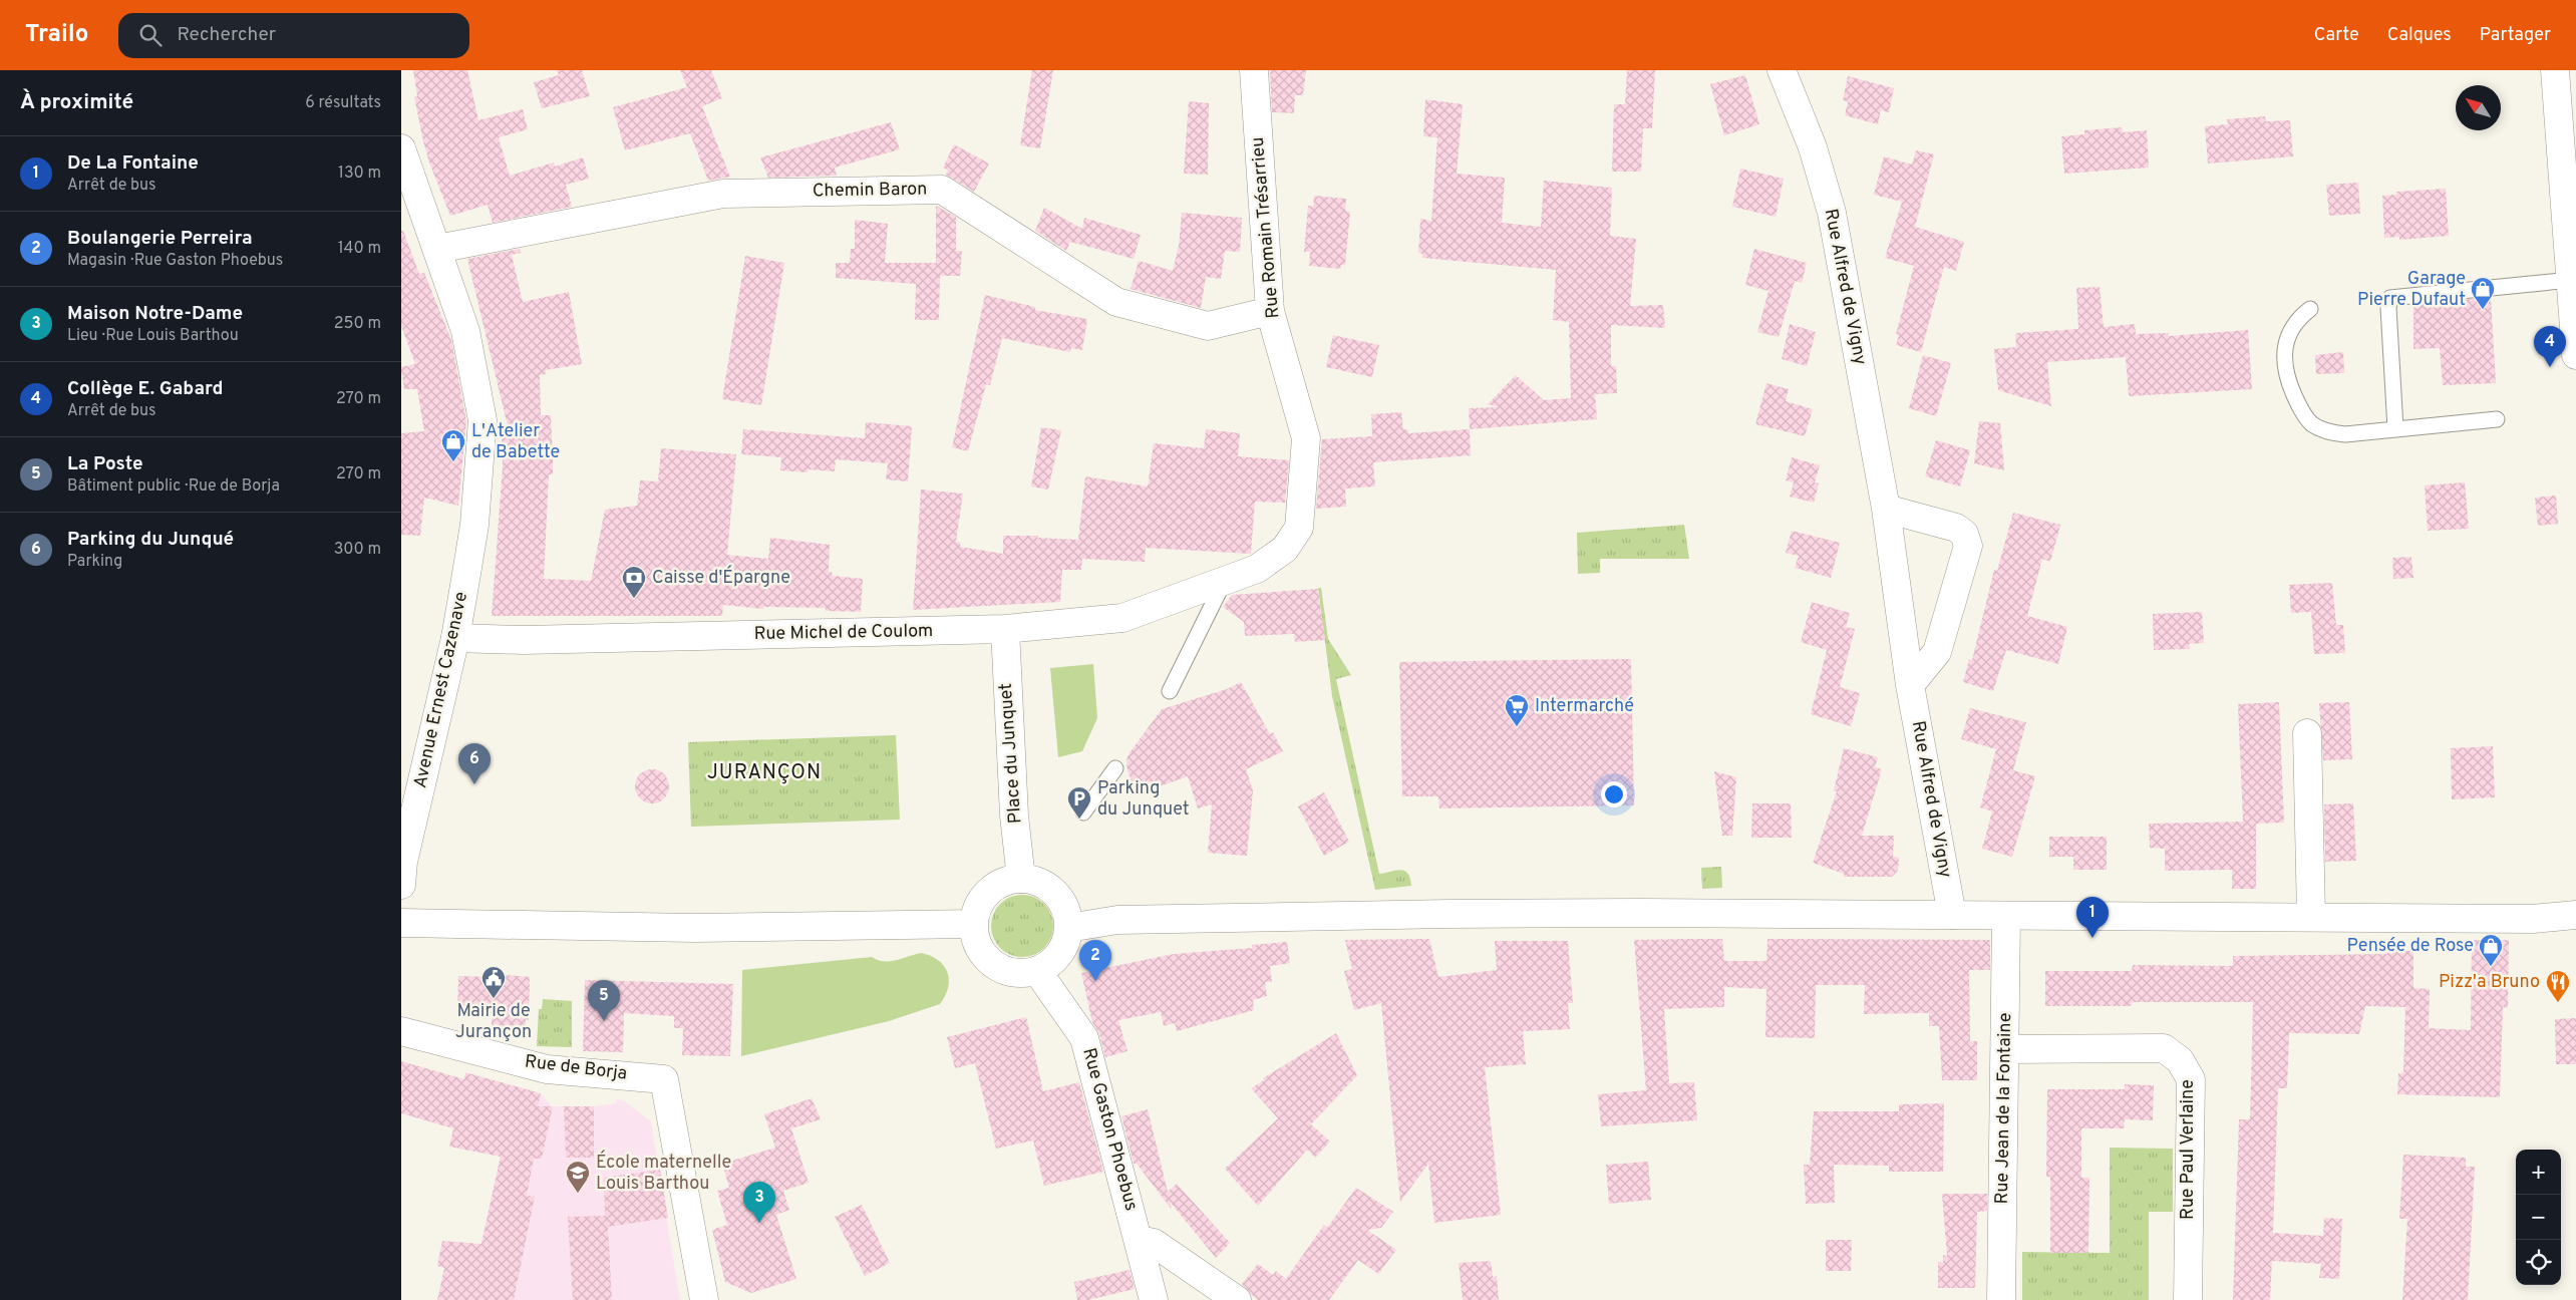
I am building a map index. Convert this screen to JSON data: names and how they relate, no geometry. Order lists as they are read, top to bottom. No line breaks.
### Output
{"streets":{"street":["Chemin Baron","Rue Romain Trésarrieu","Rue Alfred de Vigny","Rue Michel de Coulom","Avenue Ernest Cazenave","Place du Junquet","Rue de Borja","Rue Jean de la Fontaine","Rue Gaston Phoebus","Rue Paul Verlaine"]},"crossings":[["Chemin Baron","Rue Romain Trésarrieu"],["Chemin Baron","Avenue Ernest Cazenave"],["Rue Romain Trésarrieu","Rue Michel de Coulom"],["Rue Michel de Coulom","Avenue Ernest Cazenave"],["Rue Michel de Coulom","Place du Junquet"],["Place du Junquet","Rue Gaston Phoebus"],["Rue Jean de la Fontaine","Rue Paul Verlaine"]],"districts":["JURANÇON"],"places":{"shop":["Garage Pierre Dufaut","L'Atelier de Babette","Pensée de Rose"],"bank":["Caisse d'Épargne"],"supermarket":["Intermarché"],"parking":["Parking du Junquet"],"public building":["Mairie de Jurançon"],"restaurant":["Pizz'a Bruno"],"school or university":["École maternelle Louis Barthou"]},"north":"top left","page":{"header":"Trailo","search":"Rechercher","nav":["Carte","Calques","Partager"],"heading":["À proximité","6 résultats"],"list":[{"mark":"1","name":"De La Fontaine","note":"Arrêt de bus","value":"130 m"},{"mark":"2","name":"Boulangerie Perreira","note":"Magasin · Rue Gaston Phoebus","value":"140 m"},{"mark":"3","name":"Maison Notre-Dame","note":"Lieu · Rue Louis Barthou","value":"250 m"},{"mark":"4","name":"Collège E. Gabard","note":"Arrêt de bus","value":"270 m"},{"mark":"5","name":"La Poste","note":"Bâtiment public · Rue de Borja","value":"270 m"},{"mark":"6","name":"Parking du Junqué","note":"Parking","value":"300 m"}],"pins":["4","6","1","2","5","3"],"map_buttons":["+","−"]}}
